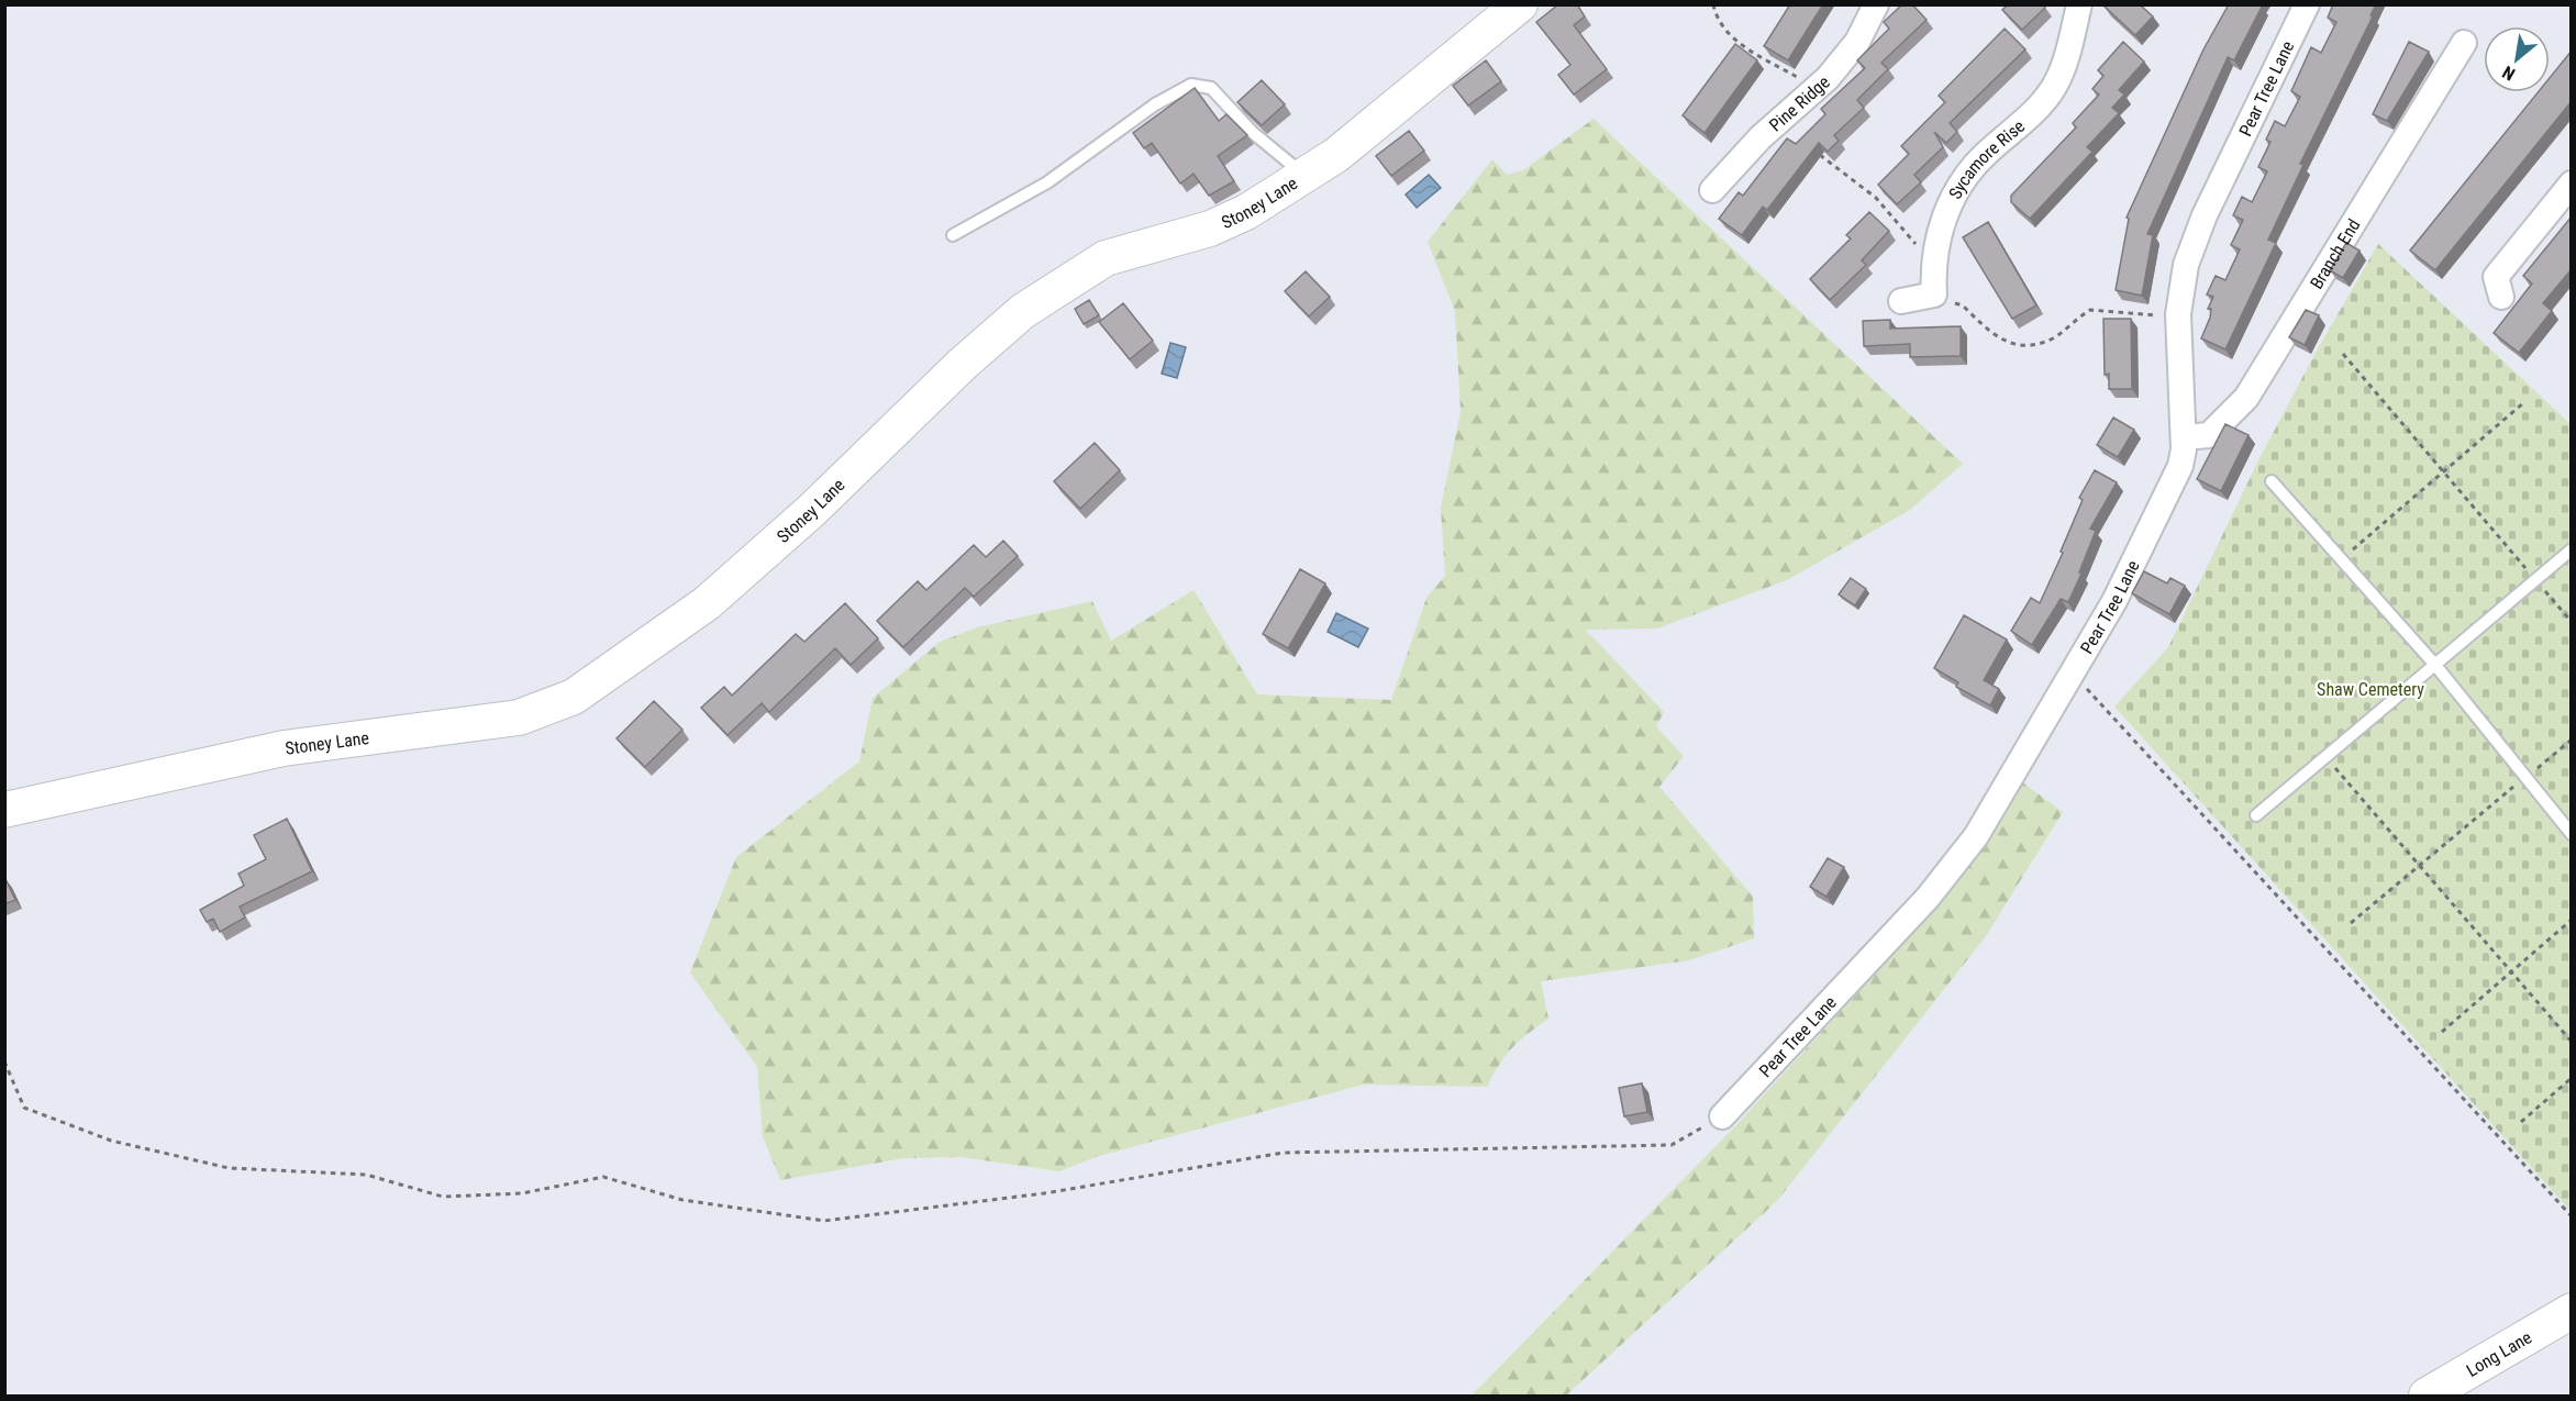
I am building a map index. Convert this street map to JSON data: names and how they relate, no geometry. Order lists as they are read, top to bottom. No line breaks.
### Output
{"streets":{"street":["Pear Tree Lane","Pine Ridge","Sycamore Rise","Stoney Lane","Branch End","Long Lane"]},"crossings":[["Pear Tree Lane","Branch End"]],"parks":["Shaw Cemetery"],"north":"bottom left"}
